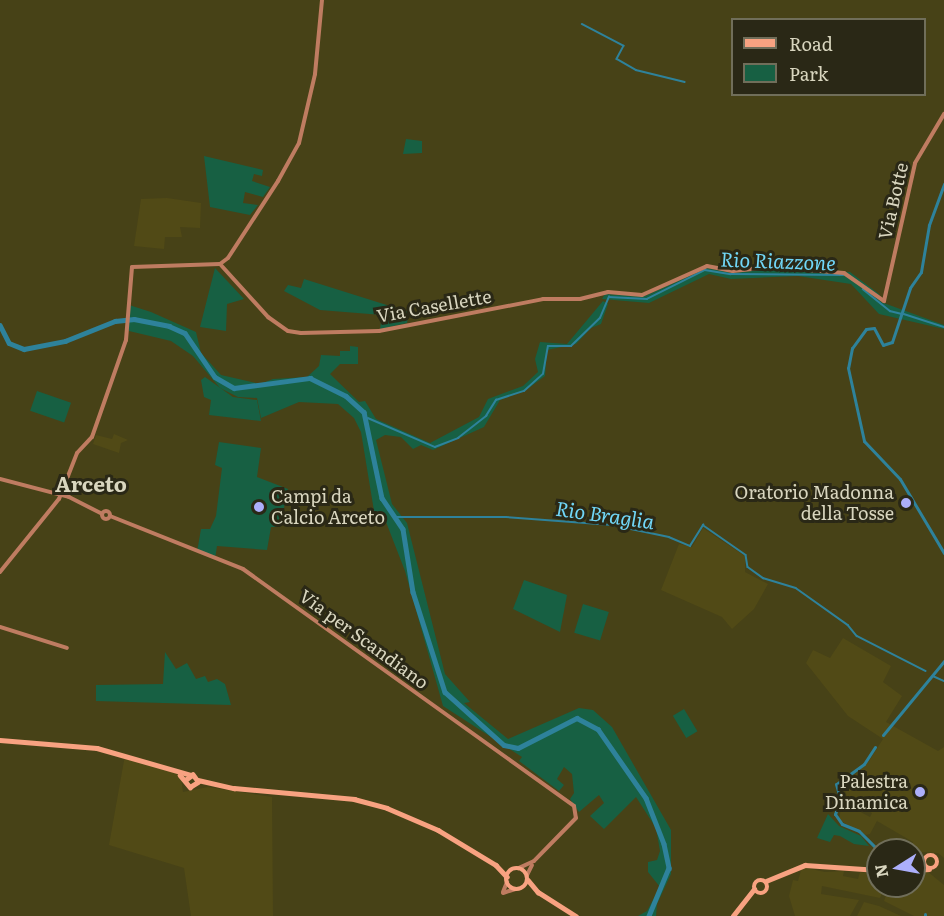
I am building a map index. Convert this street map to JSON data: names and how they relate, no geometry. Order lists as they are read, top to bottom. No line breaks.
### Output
{"streets":{"street":["Via Botte","Via Casellette","Via per Scandiano"]},"crossings":[["Via Botte","Via Casellette"]],"districts":["Arceto"],"water":["Rio Riazzone","Rio Braglia"],"places":["Oratorio Madonna della Tosse","Campi da Calcio Arceto","Palestra Dinamica"],"legend":["Road","Park"],"north":"left"}
